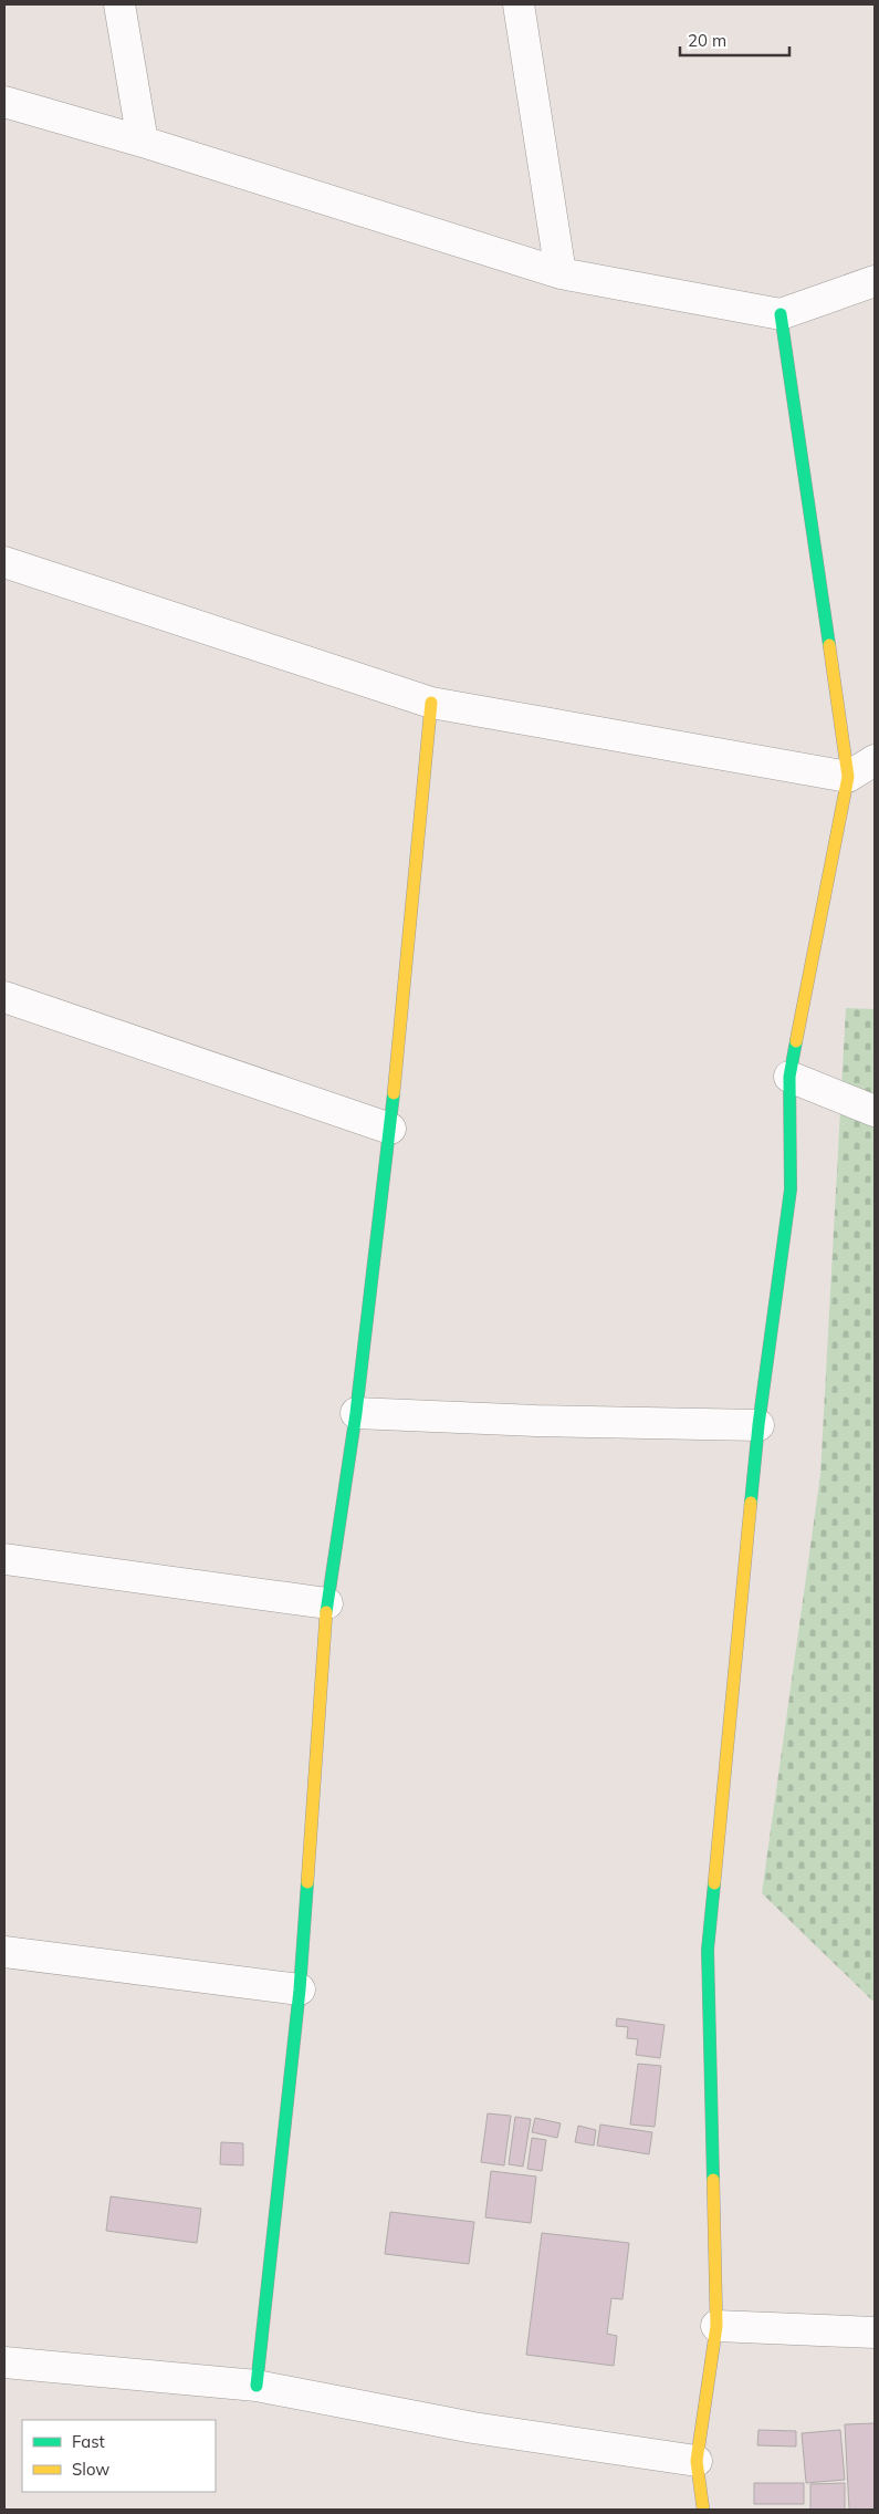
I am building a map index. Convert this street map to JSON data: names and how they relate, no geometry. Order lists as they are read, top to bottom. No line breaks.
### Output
{"legend":["Fast","Slow"],"scale_bar":"20 m"}
